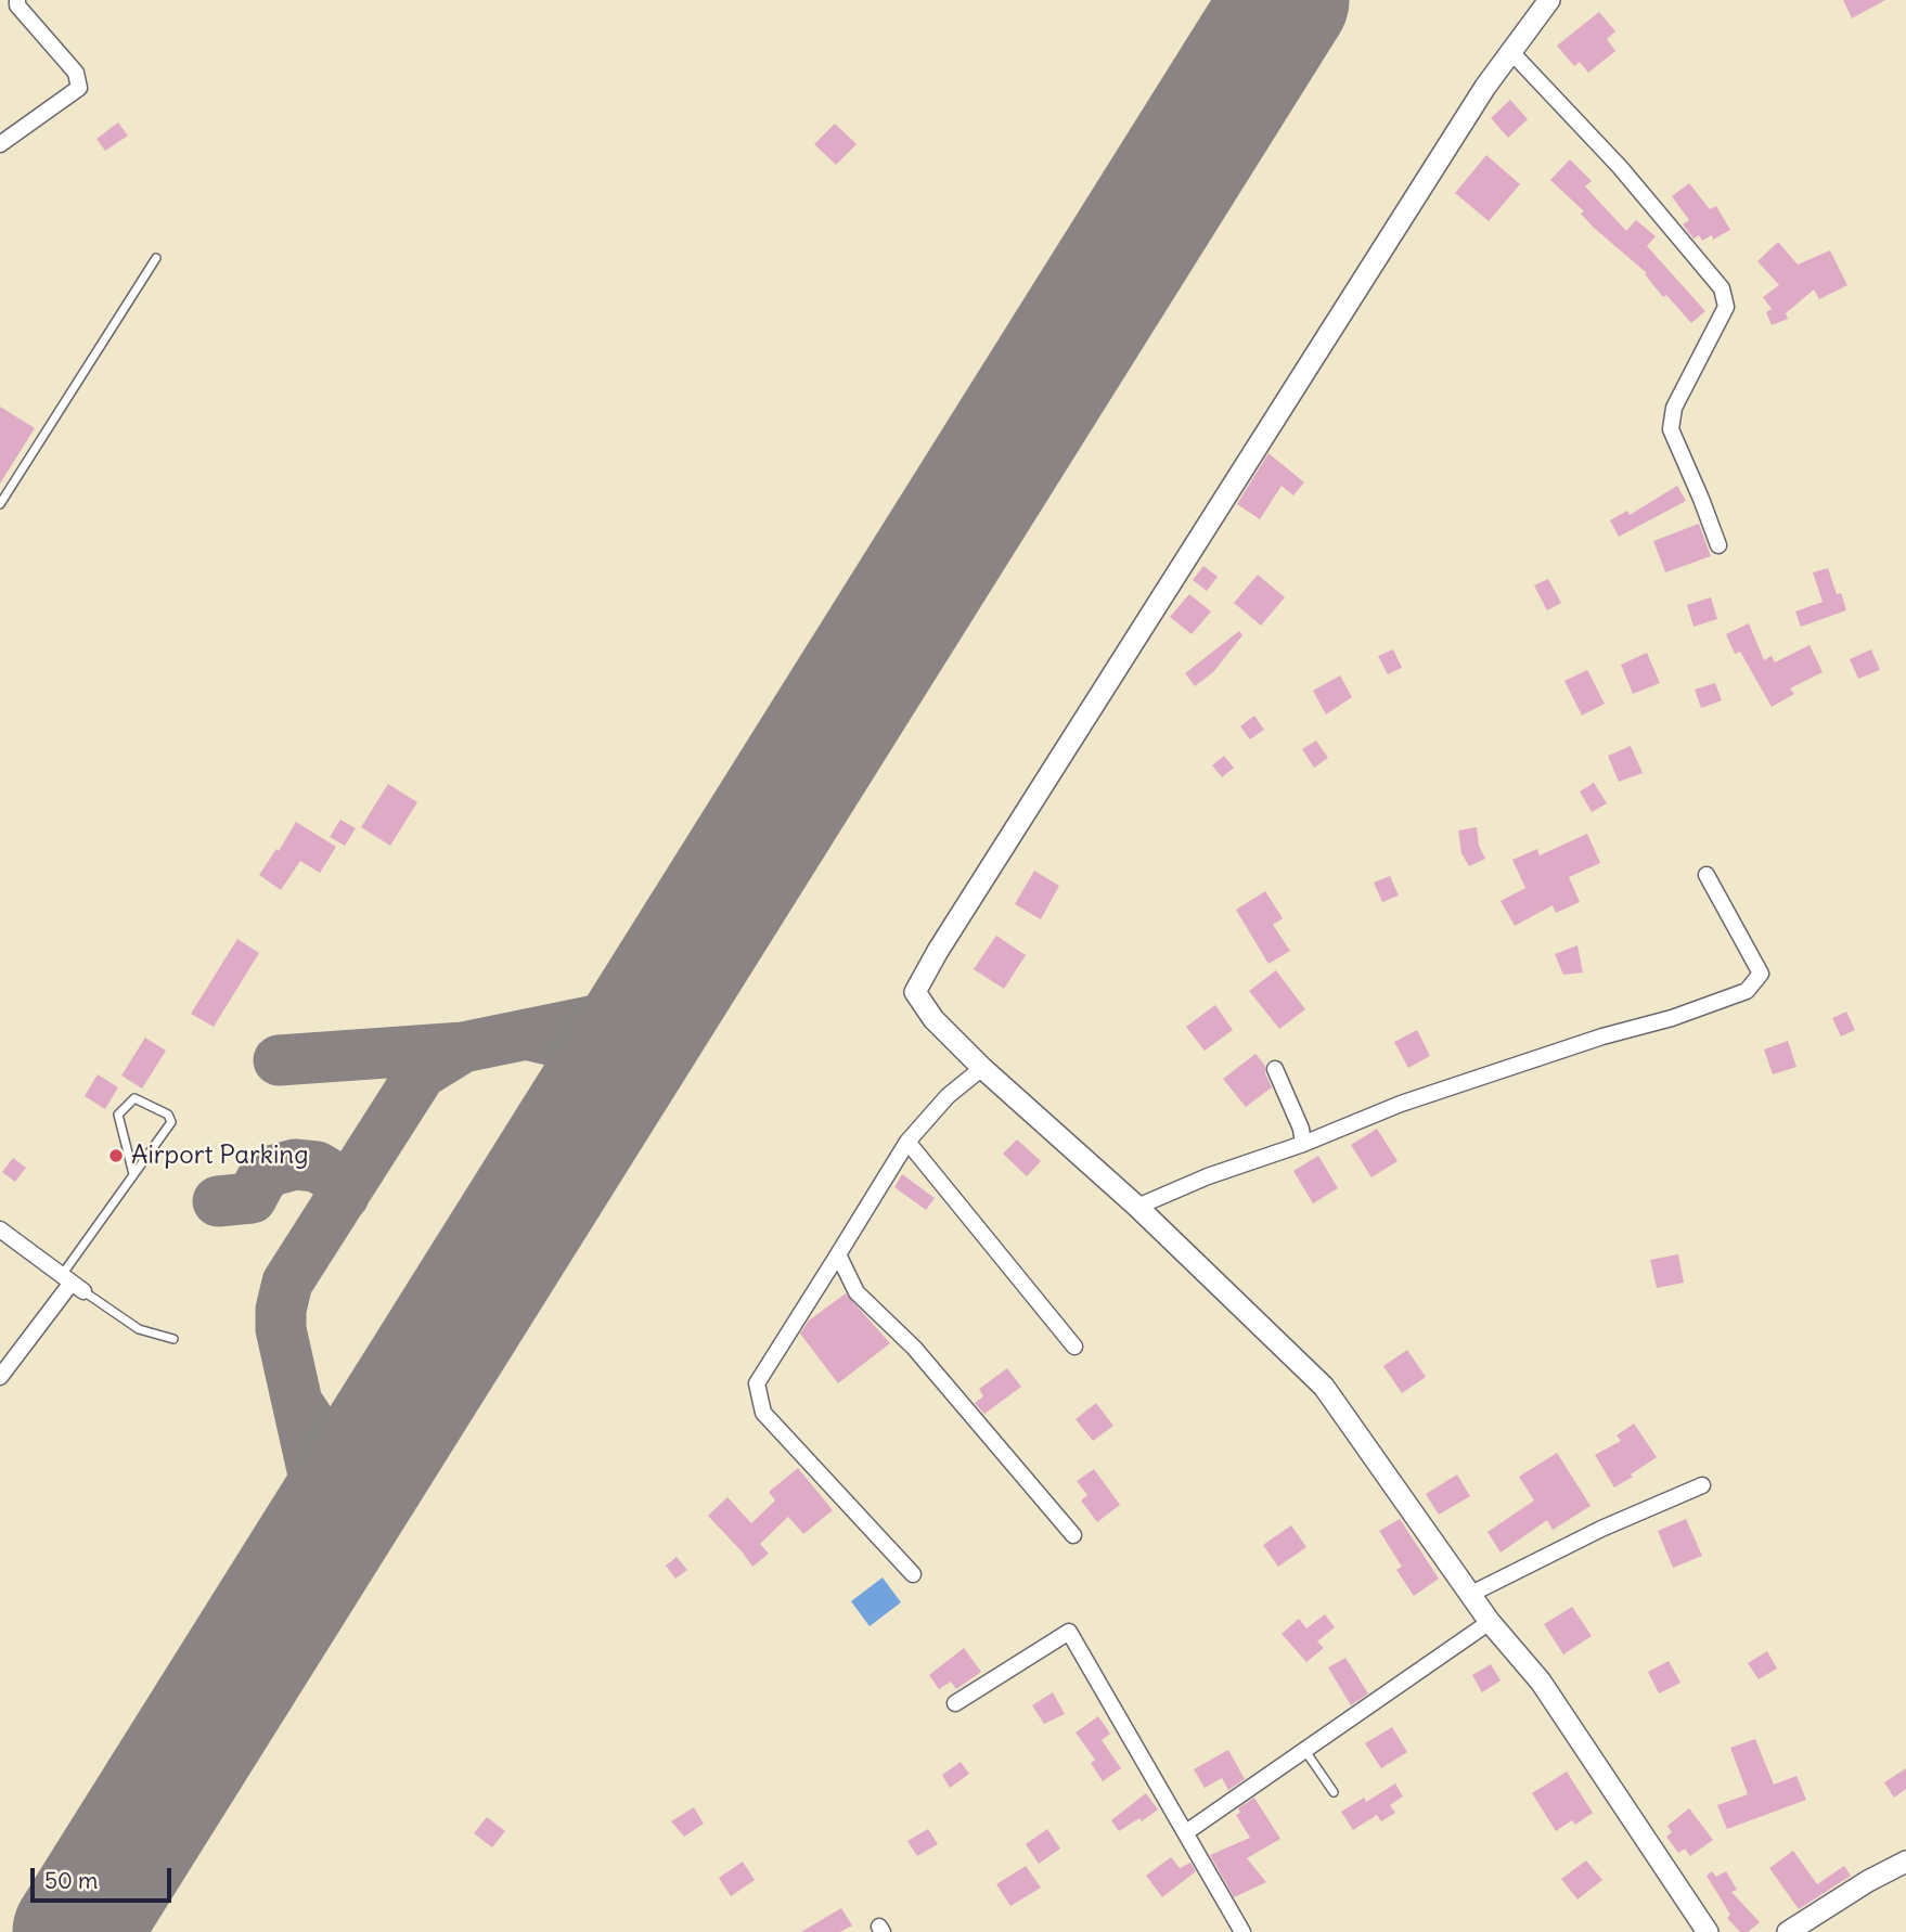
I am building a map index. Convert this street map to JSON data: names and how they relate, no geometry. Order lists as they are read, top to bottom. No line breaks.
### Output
{"places":["Airport Parking"],"scale_bar":"50 m"}
